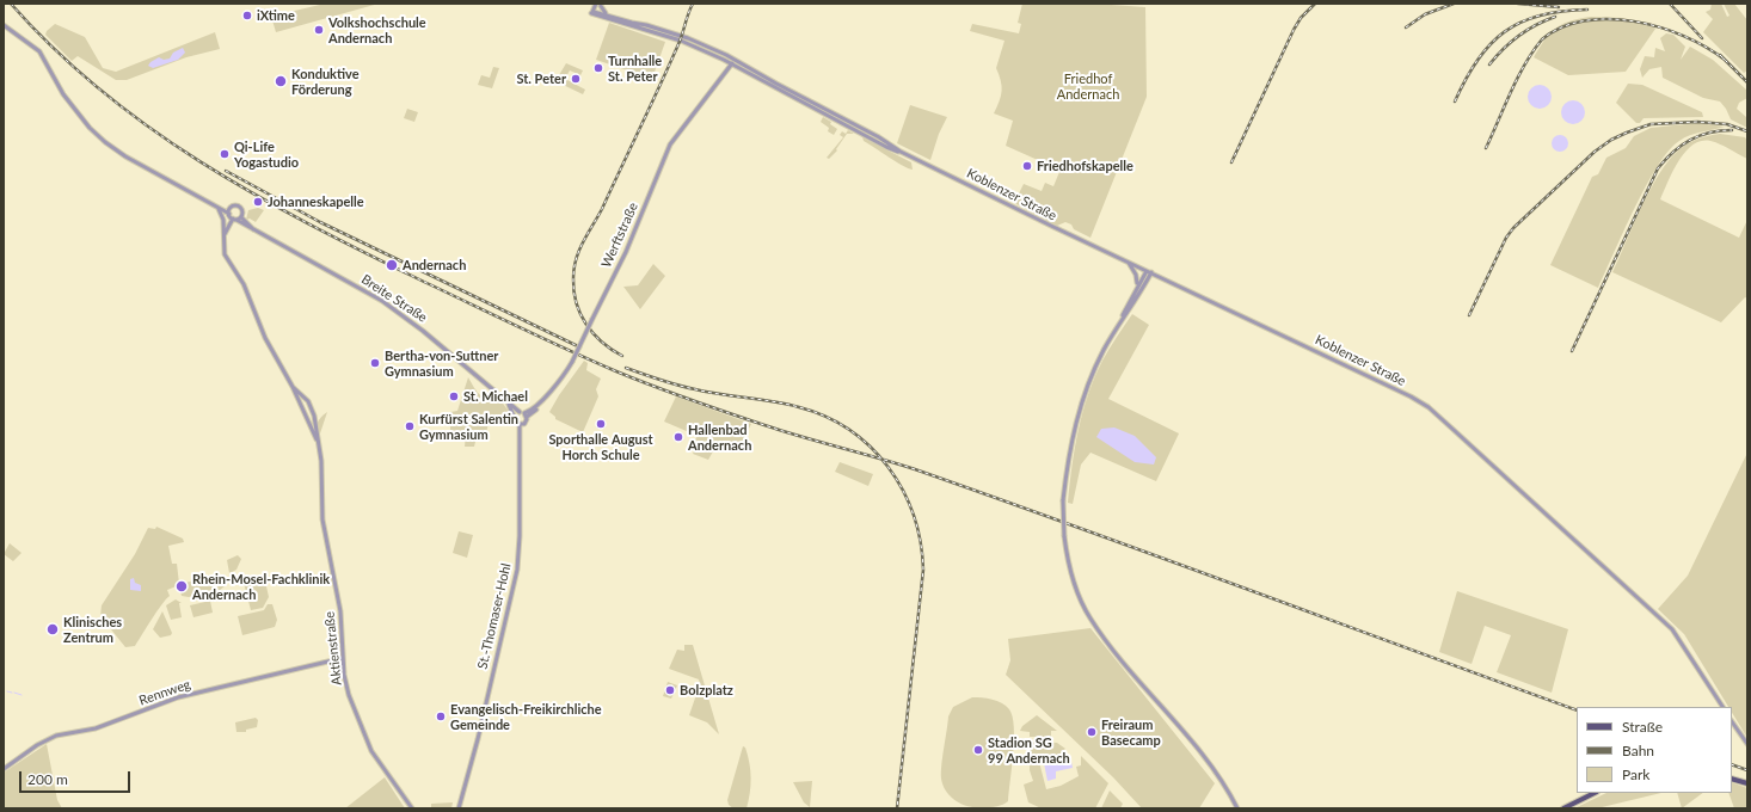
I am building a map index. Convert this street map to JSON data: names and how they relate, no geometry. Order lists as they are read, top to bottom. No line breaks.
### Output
{"streets":{"street":["Koblenzer Straße","Werftstraße","Breite Straße","St.-Thomaser-Hohl","Aktienstraße","Rennweg"]},"crossings":[["Koblenzer Straße","Werftstraße"],["Werftstraße","Breite Straße"],["Werftstraße","St.-Thomaser-Hohl"],["Breite Straße","St.-Thomaser-Hohl"],["Breite Straße","Aktienstraße"],["Aktienstraße","Rennweg"]],"parks":["Friedhof Andernach"],"places":["iXtime","Volkshochschule Andernach","Turnhalle St. Peter","St. Peter","Konduktive Förderung","Qi-Life Yogastudio","Friedhofskapelle","Johanneskapelle","Andernach","Bertha-von-Suttner Gymnasium","St. Michael","Sporthalle August Horch Schule","Kurfürst Salentin Gymnasium","Hallenbad Andernach","Rhein-Mosel-Fachklinik Andernach","Klinisches Zentrum","Bolzplatz","Evangelisch-Freikirchliche Gemeinde","Freiraum Basecamp","Stadion SG 99 Andernach"],"legend":["Straße","Bahn","Park"],"scale_bar":"200 m"}
